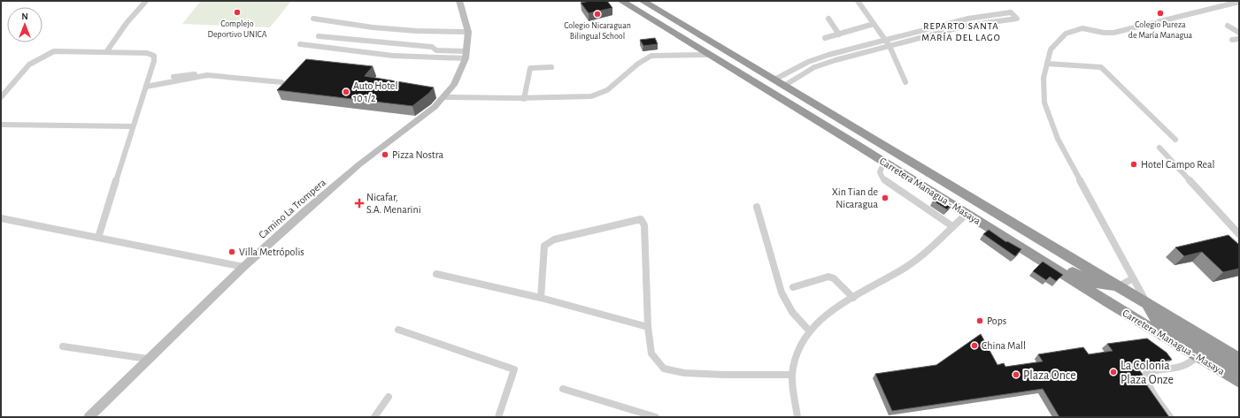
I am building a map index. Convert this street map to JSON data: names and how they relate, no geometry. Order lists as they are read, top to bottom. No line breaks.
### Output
{"streets":{"highway":["Carretera Managua - Masaya"],"street":["Camino La Trompera"]},"districts":["REPARTO SANTA MARÍA DEL LAGO"],"places":{"other":["Complejo Deportivo UNICA","Colegio Pureza de María Managua","Colegio Nicaraguan Bilingual School","Auto Hotel 10 1/2","Pizza Nostra","Hotel Campo Real","Xin Tian de Nicaragua","Villa Metrópolis","Pops","China Mall","La Colonia Plaza Onze","Plaza Once"],"health":["Nicafar, S.A. Menarini"]},"north":"top"}
